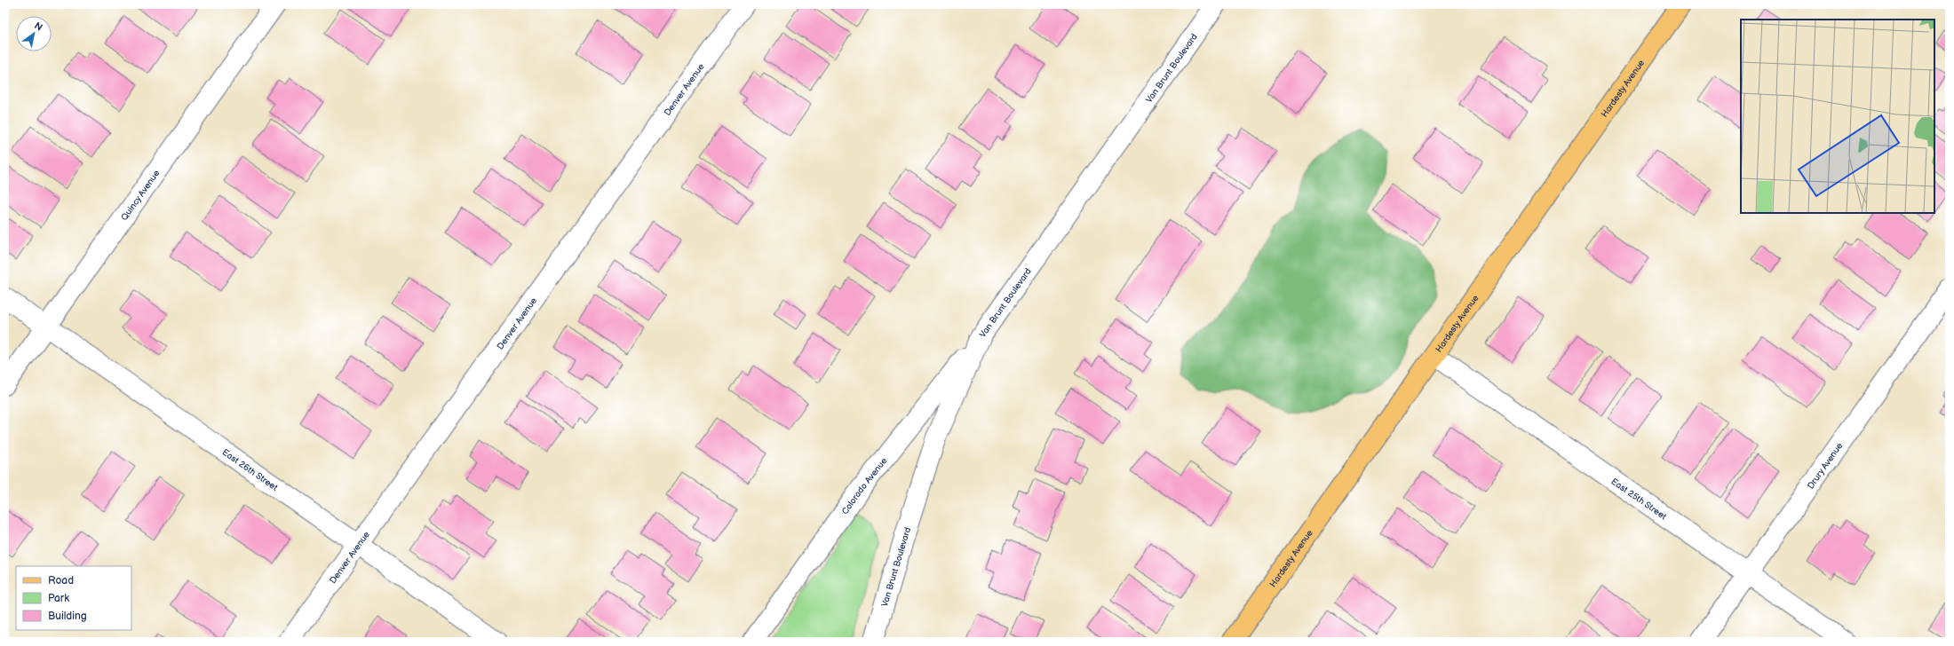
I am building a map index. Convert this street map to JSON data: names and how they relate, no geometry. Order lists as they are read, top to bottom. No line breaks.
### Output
{"streets":{"main road":["Hardesty Avenue"],"street":["Van Brunt Boulevard","Denver Avenue","Quincy Avenue","Drury Avenue","East 26th Street","Colorado Avenue","East 25th Street"]},"crossings":[["Van Brunt Boulevard","Colorado Avenue"],["Hardesty Avenue","East 25th Street"],["Denver Avenue","East 26th Street"],["Quincy Avenue","East 26th Street"],["Drury Avenue","East 25th Street"]],"legend":["Road","Park","Building"],"north":"top right"}
